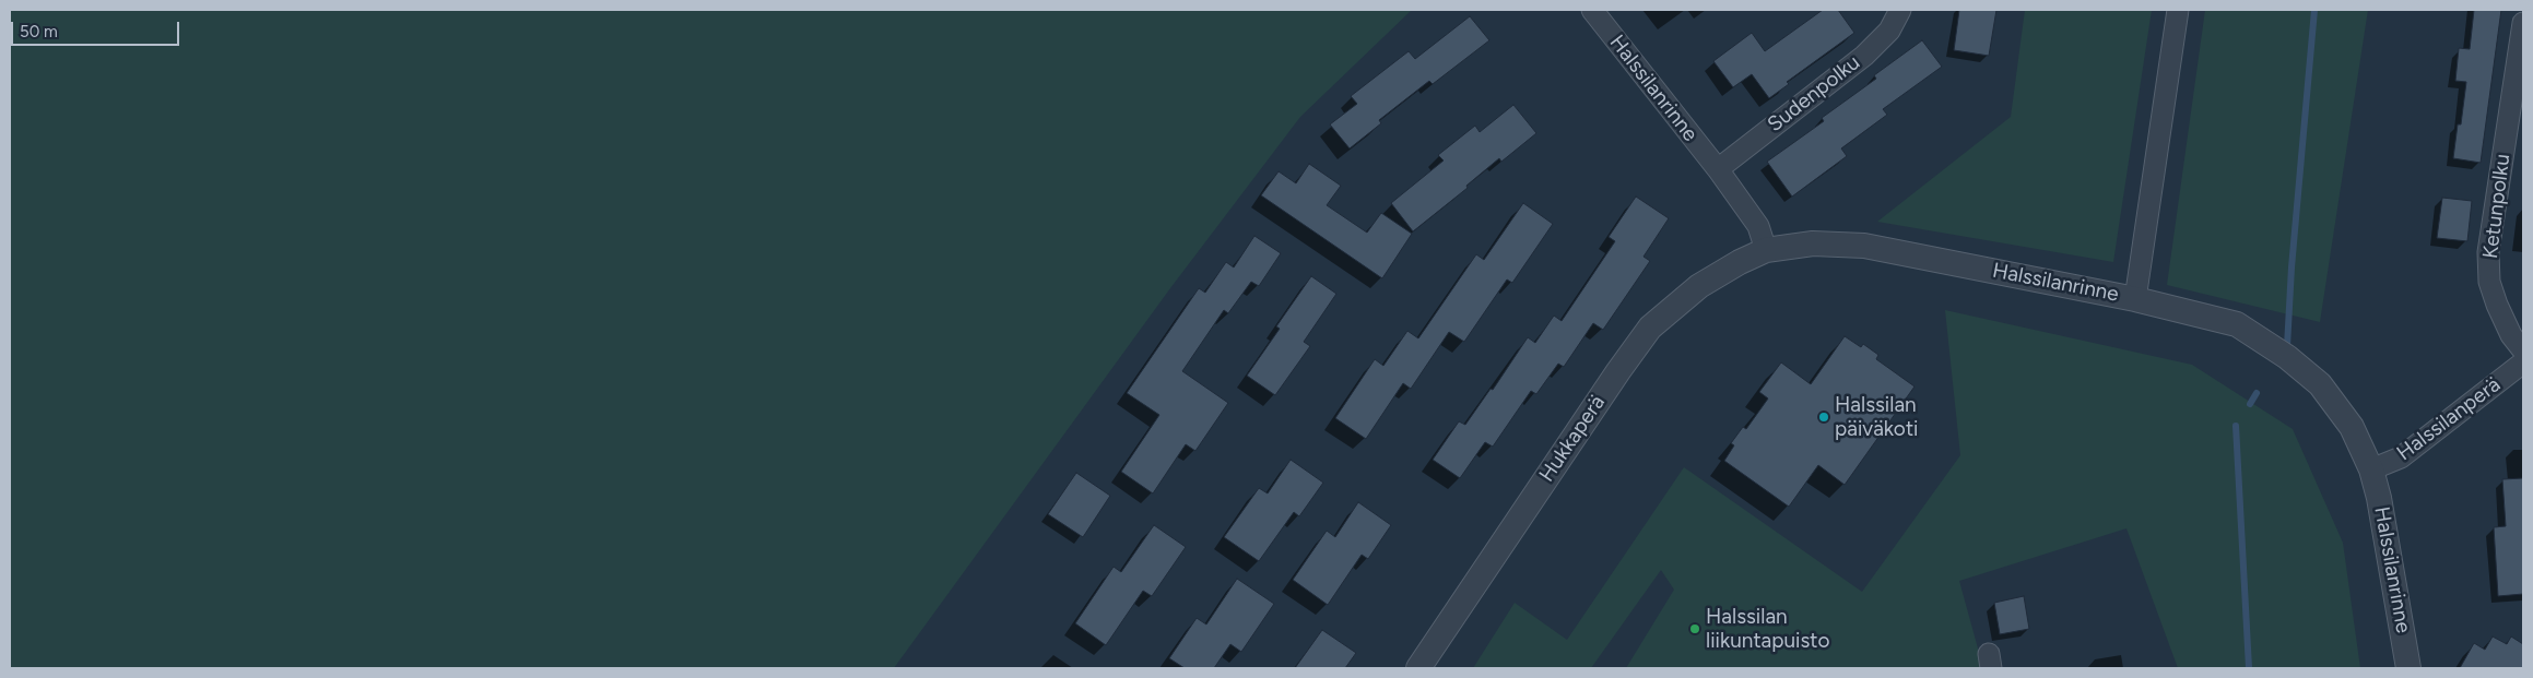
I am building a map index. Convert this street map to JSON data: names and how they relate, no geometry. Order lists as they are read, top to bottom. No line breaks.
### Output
{"streets":{"street":["Halssilanrinne","Sudenpolku","Ketunpolku","Halssilanperä","Hukkaperä"]},"crossings":[["Halssilanrinne","Sudenpolku"],["Halssilanrinne","Halssilanperä"],["Halssilanrinne","Hukkaperä"]],"places":["Halssilan päiväkoti","Halssilan liikuntapuisto"],"scale_bar":"50 m"}
